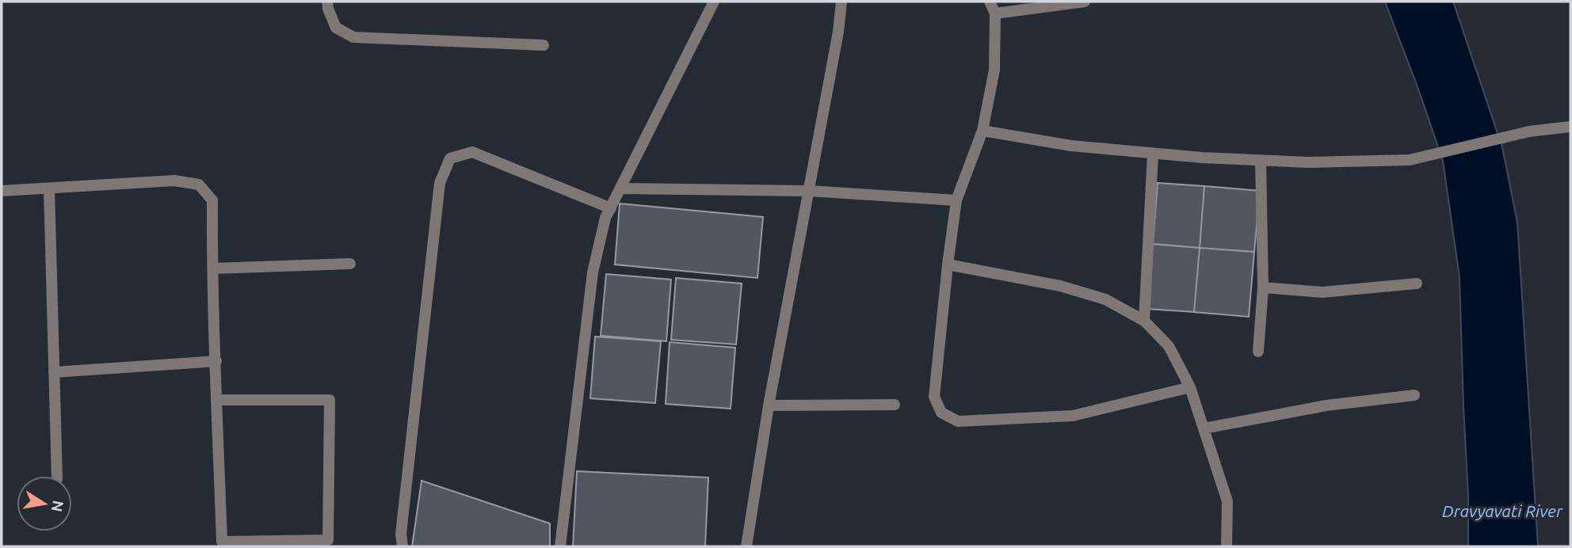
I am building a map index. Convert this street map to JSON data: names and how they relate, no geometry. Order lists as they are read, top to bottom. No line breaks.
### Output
{"water":["Dravyavati River"],"north":"right"}
